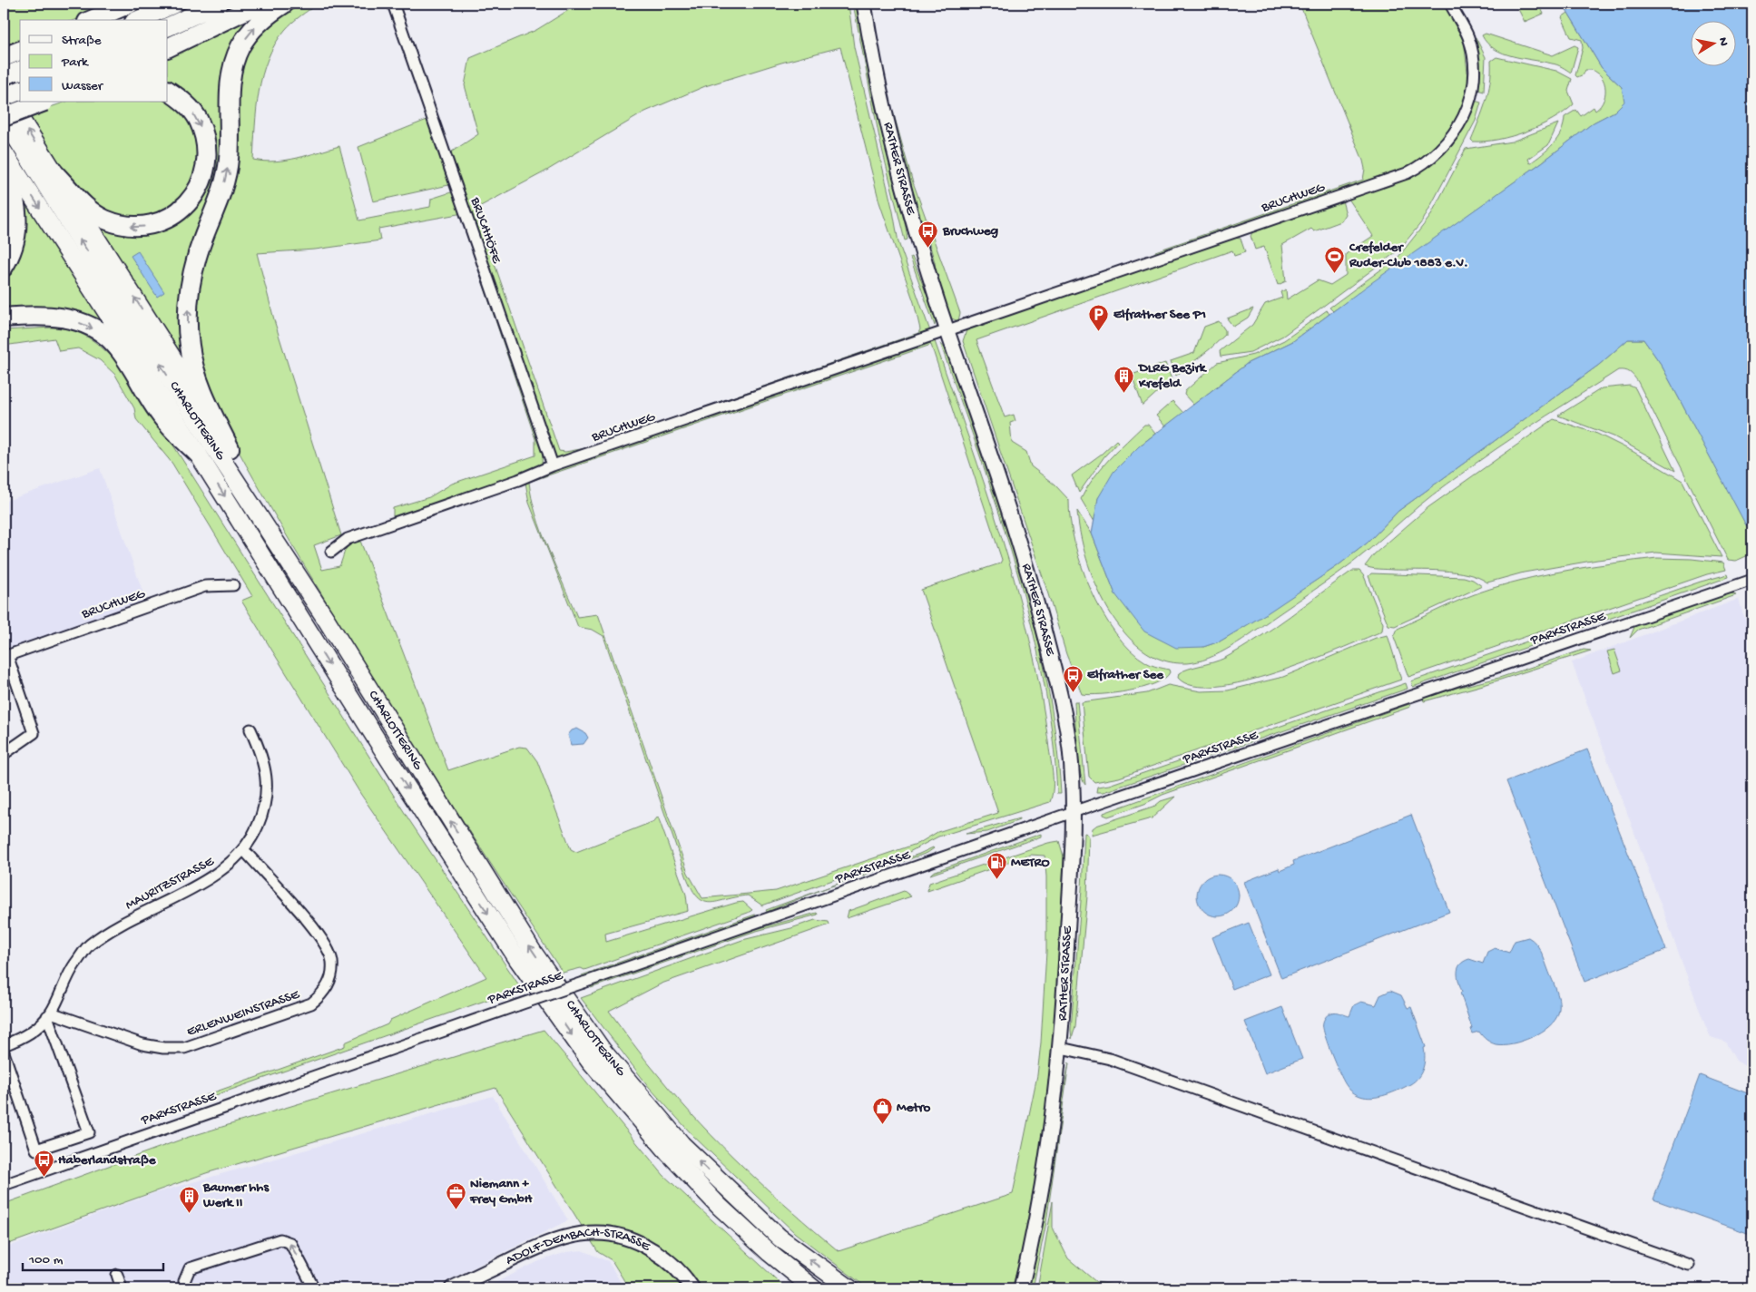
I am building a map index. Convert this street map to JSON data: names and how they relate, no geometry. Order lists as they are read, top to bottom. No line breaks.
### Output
{"streets":{"highway":["CHARLOTTERING"],"main road":["RATHER STRASSE","ADOLF-DEMBACH-STRASSE"],"street":["BRUCHWEG","BRUCHHÖFE","PARKSTRASSE","MAURITZSTRASSE","ERLENWEINSTRASSE"]},"crossings":[["RATHER STRASSE","BRUCHWEG"],["RATHER STRASSE","PARKSTRASSE"],["BRUCHWEG","BRUCHHÖFE"],["MAURITZSTRASSE","ERLENWEINSTRASSE"]],"places":{"bus stop":["Bruchweg","Elfrather See","Haberlandstraße"],"sports":["Crefelder Ruder-Club 1883 e.V."],"parking":["Elfrather See P1"],"building":["DLRG Bezirk Krefeld","Baumer hhs Werk II"],"fuel station":["METRO"],"shop":["Metro"],"office":["Niemann + Frey GmbH"]},"legend":["Straße","Park","Wasser"],"scale_bar":"100 m","north":"right"}
